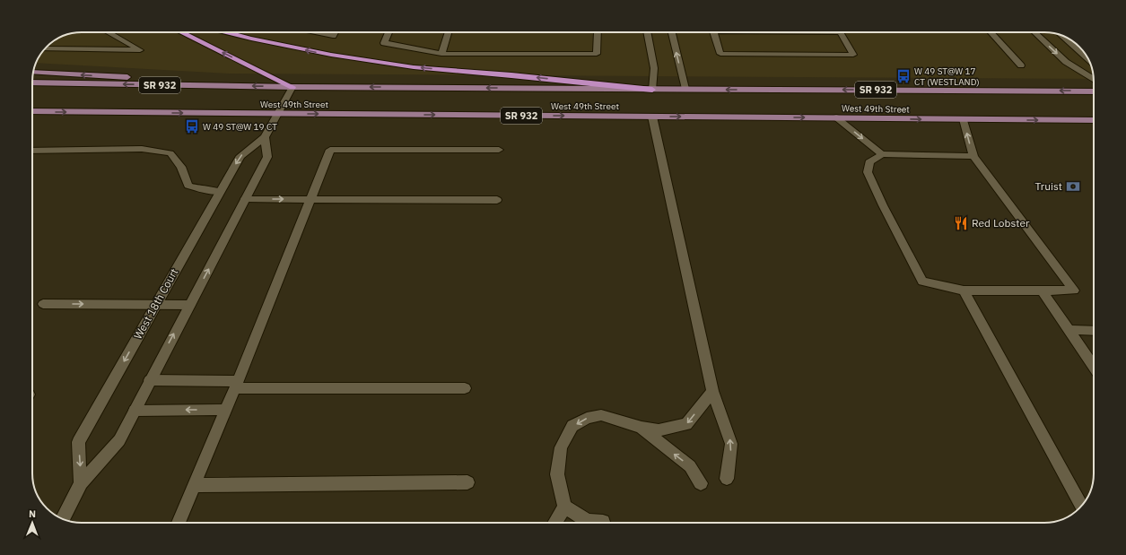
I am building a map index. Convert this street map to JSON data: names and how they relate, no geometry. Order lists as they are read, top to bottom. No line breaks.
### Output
{"streets":{"main road":["SR 932","West 49th Street"],"street":["West 18th Court"]},"crossings":[["West 49th Street","West 18th Court"]],"places":{"bus stop":["W 49 ST@W 17 CT (WESTLAND)","W 49 ST@W 19 CT"],"bank":["Truist"],"restaurant":["Red Lobster"]},"north":"top"}
